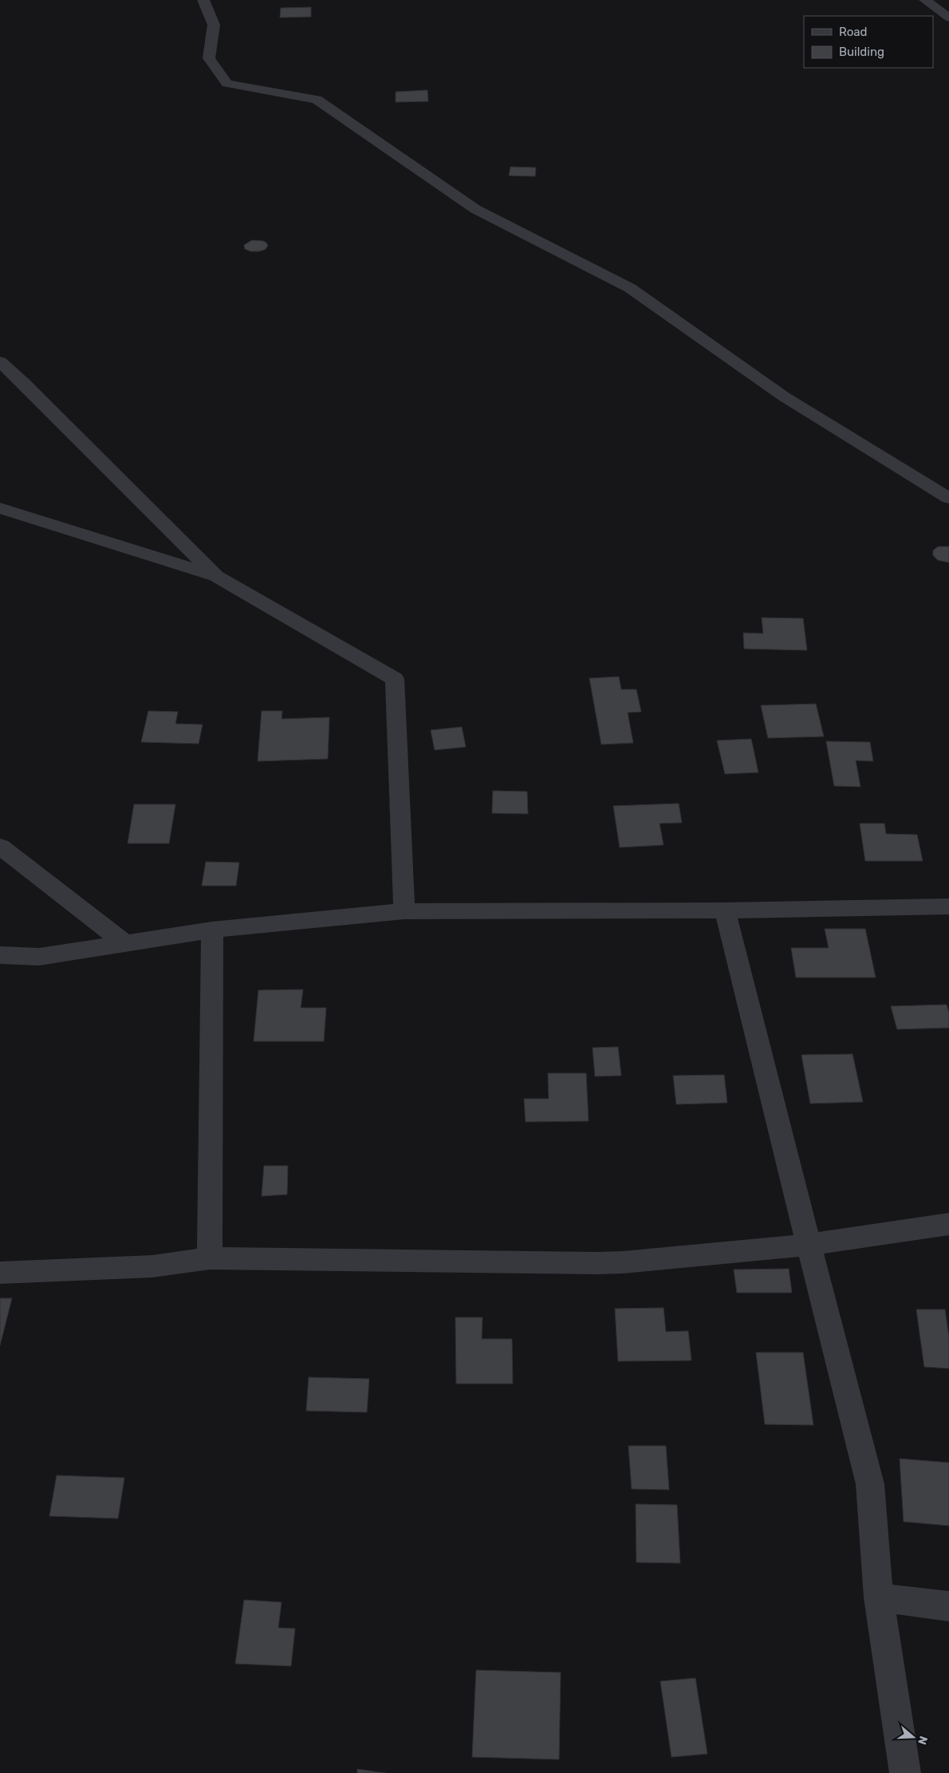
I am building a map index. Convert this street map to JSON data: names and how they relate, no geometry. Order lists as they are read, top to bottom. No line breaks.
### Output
{"legend":["Road","Building"],"north":"right"}
